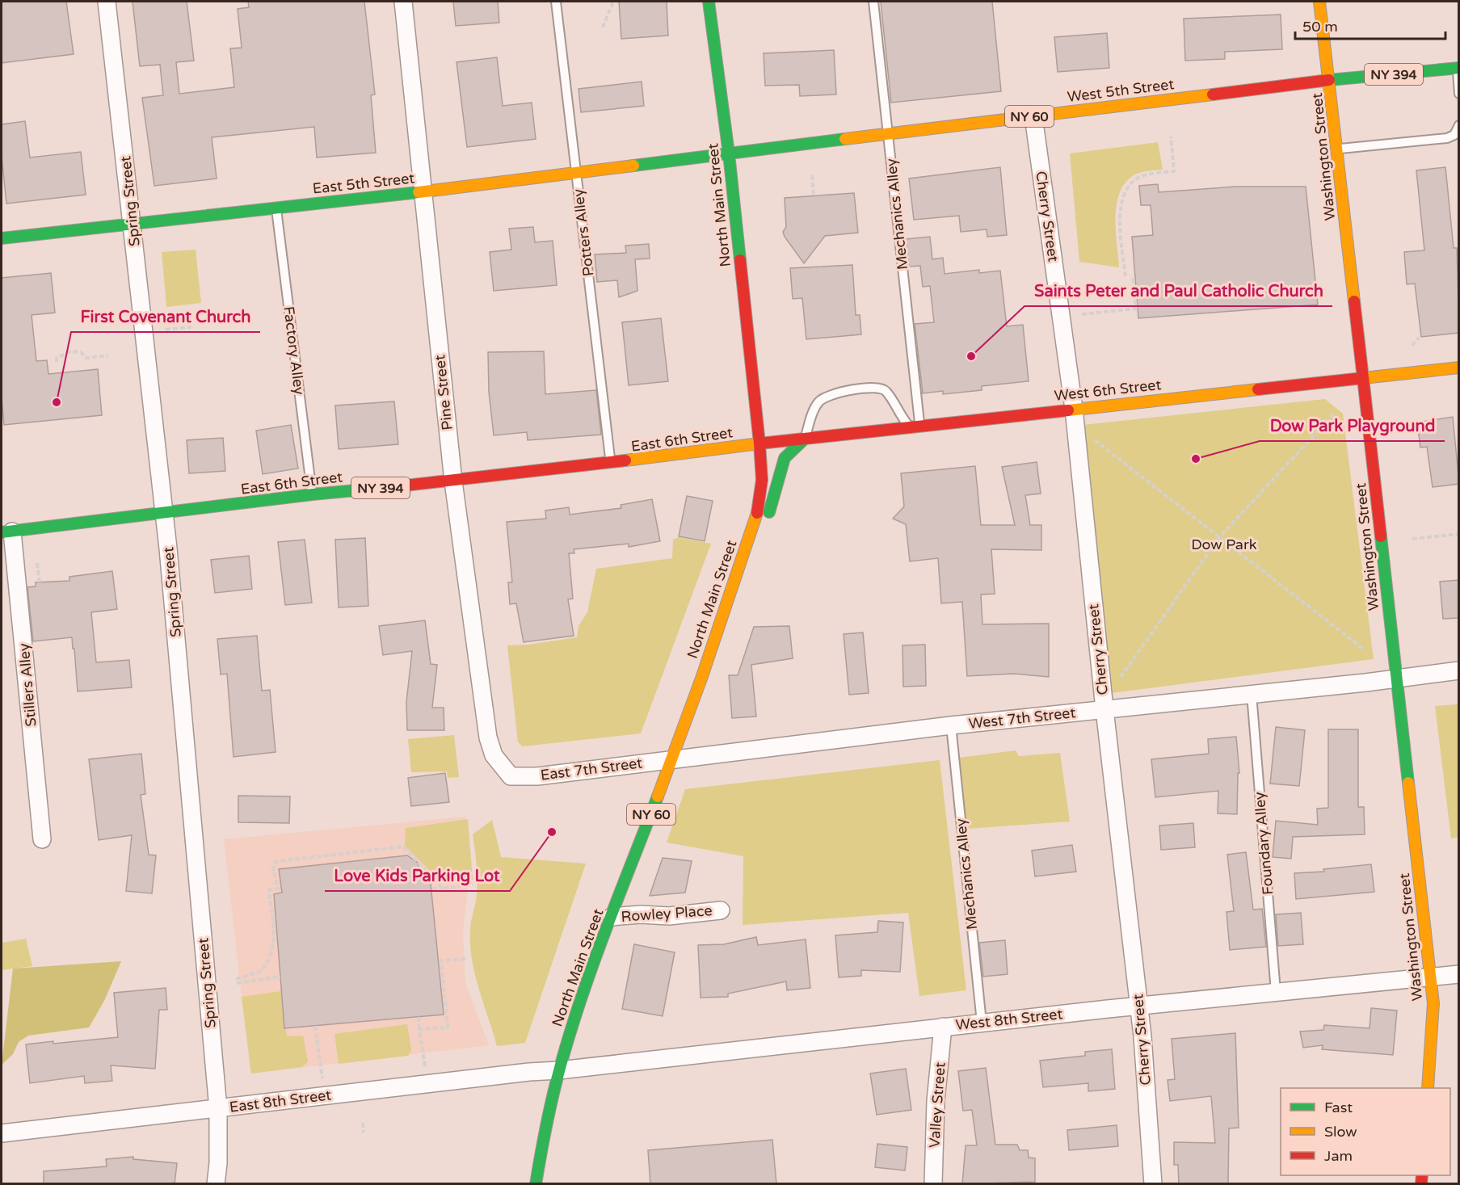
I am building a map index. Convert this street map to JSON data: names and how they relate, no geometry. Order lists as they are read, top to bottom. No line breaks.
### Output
{"streets":{"main road":["NY 394","West 5th Street","NY 60","Washington Street","East 5th Street","North Main Street","West 6th Street","East 6th Street"],"street":["Spring Street","Cherry Street","Pine Street","Stillers Alley","West 7th Street","East 7th Street","Rowley Place","West 8th Street","East 8th Street","Valley Street"],"lane":["Mechanics Alley","Potters Alley","Factory Alley","Foundary Alley"]},"crossings":[["West 5th Street","Washington Street"],["West 5th Street","East 5th Street"],["West 5th Street","North Main Street"],["West 5th Street","Mechanics Alley"],["West 5th Street","Cherry Street"],["Washington Street","West 6th Street"],["Washington Street","West 7th Street"],["Washington Street","West 8th Street"],["East 5th Street","Spring Street"],["East 5th Street","North Main Street"],["East 5th Street","Potters Alley"],["East 5th Street","Factory Alley"],["East 5th Street","Pine Street"],["Spring Street","East 6th Street"],["Spring Street","East 8th Street"],["North Main Street","West 6th Street"],["North Main Street","East 6th Street"],["North Main Street","West 7th Street"],["North Main Street","East 7th Street"],["North Main Street","Rowley Place"],["North Main Street","West 8th Street"],["North Main Street","East 8th Street"],["Mechanics Alley","West 6th Street"],["Mechanics Alley","West 7th Street"],["Mechanics Alley","West 8th Street"],["Cherry Street","West 6th Street"],["Cherry Street","West 7th Street"],["Cherry Street","West 8th Street"],["Potters Alley","East 6th Street"],["Factory Alley","East 6th Street"],["West 6th Street","East 6th Street"],["Pine Street","East 6th Street"],["Pine Street","East 7th Street"],["East 6th Street","Stillers Alley"],["West 7th Street","East 7th Street"],["West 7th Street","Foundary Alley"],["Foundary Alley","West 8th Street"],["West 8th Street","East 8th Street"],["West 8th Street","Valley Street"]],"parks":["Dow Park"],"places":["Saints Peter and Paul Catholic Church","First Covenant Church","Dow Park Playground","Love Kids Parking Lot"],"legend":["Fast","Slow","Jam"],"scale_bar":"50 m"}
